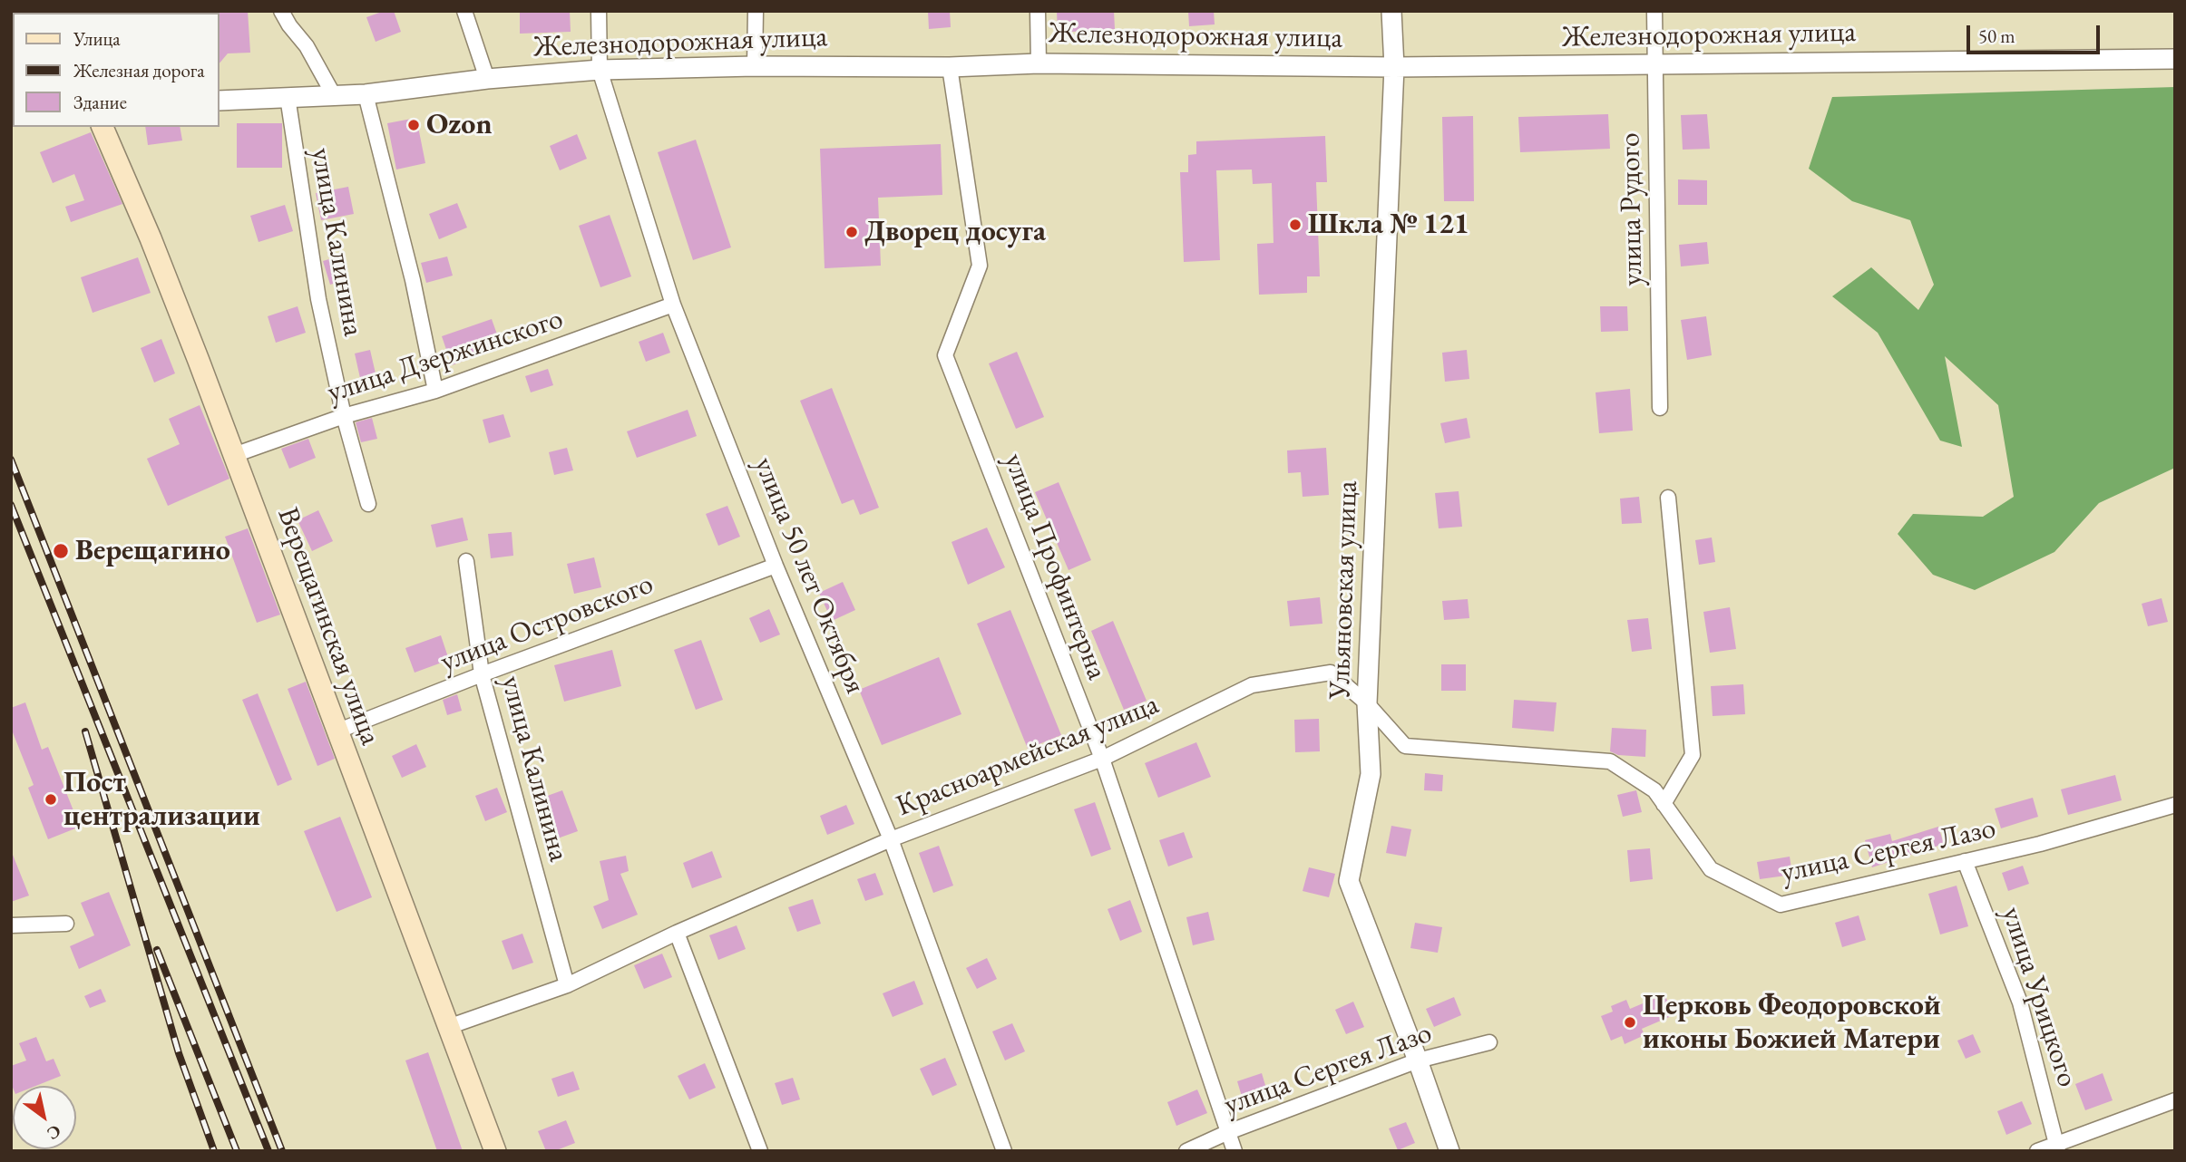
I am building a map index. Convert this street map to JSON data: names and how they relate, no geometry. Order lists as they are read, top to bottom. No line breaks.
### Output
{"streets":{"main road":["Верещагинская улица"],"street":["Железнодорожная улица","улица Рудого","улица Калинина","улица Дзержинского","улица Профинтерна","улица 50 лет Октября","Ульяновская улица","улица Островского","Красноармейская улица","улица Сергея Лазо","улица Урицкого"]},"crossings":[["Железнодорожная улица","улица Рудого"],["Железнодорожная улица","улица Калинина"],["Железнодорожная улица","улица Профинтерна"],["Железнодорожная улица","улица 50 лет Октября"],["Железнодорожная улица","Ульяновская улица"],["улица Калинина","улица Дзержинского"],["улица Калинина","улица Островского"],["улица Калинина","Красноармейская улица"],["улица Дзержинского","улица 50 лет Октября"],["улица Дзержинского","Верещагинская улица"],["улица Профинтерна","Красноармейская улица"],["улица Профинтерна","улица Сергея Лазо"],["улица 50 лет Октября","улица Островского"],["улица 50 лет Октября","Красноармейская улица"],["Ульяновская улица","Красноармейская улица"],["Ульяновская улица","улица Сергея Лазо"],["улица Островского","Верещагинская улица"],["Верещагинская улица","Красноармейская улица"],["Красноармейская улица","улица Сергея Лазо"],["улица Сергея Лазо","улица Урицкого"]],"places":["Ozon","Шкла № 121","Дворец досуга","Верещагино","Пост централизации","Церковь Феодоровской иконы Божией Матери"],"legend":["Улица","Железная дорога","Здание"],"scale_bar":"50 m","north":"bottom right"}
